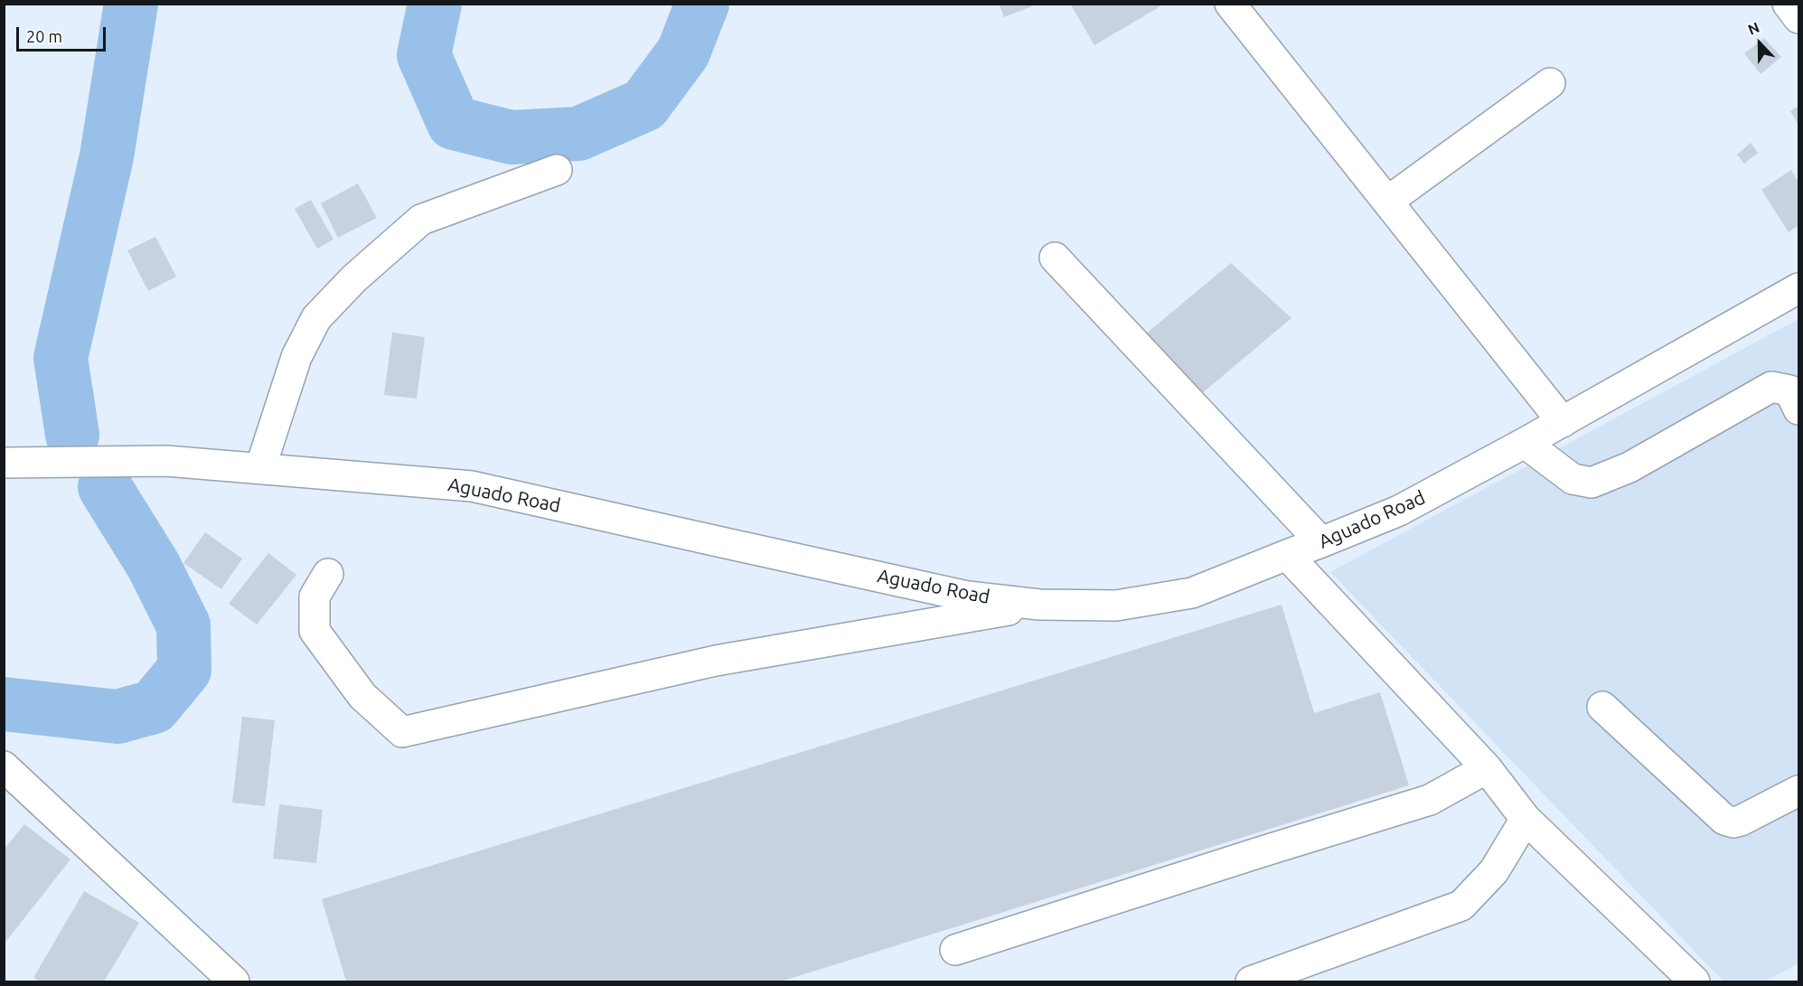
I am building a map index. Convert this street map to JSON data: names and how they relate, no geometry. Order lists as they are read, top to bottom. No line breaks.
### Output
{"streets":{"street":["Aguado Road"]},"scale_bar":"20 m","north":"top"}
